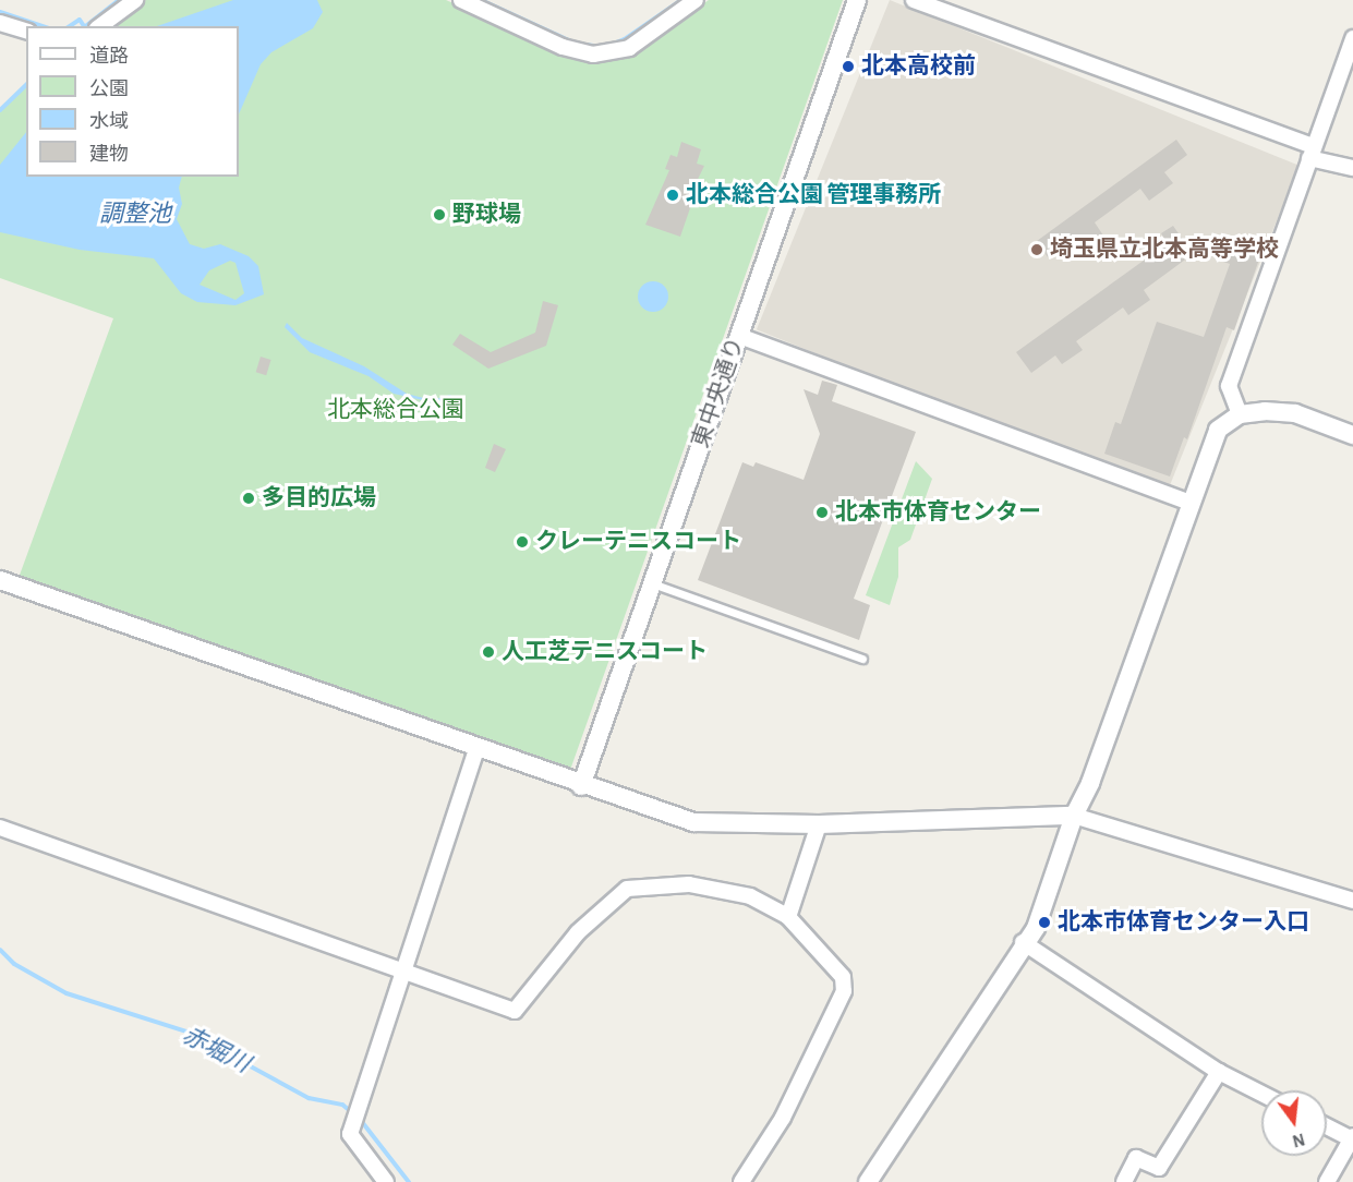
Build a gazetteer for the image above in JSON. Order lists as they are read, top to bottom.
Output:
{
  "streets": {
    "street": ["東中央通り"]
  },
  "water": ["調整池", "赤堀川"],
  "parks": ["北本総合公園"],
  "places": [
    "北本高校前",
    "北本総合公園 管理事務所",
    "野球場",
    "埼玉県立北本高等学校",
    "多目的広場",
    "北本市体育センター",
    "クレーテニスコート",
    "人工芝テニスコート",
    "北本市体育センター入口"
  ],
  "legend": [
    "道路",
    "公園",
    "水域",
    "建物"
  ],
  "north": "bottom"
}
